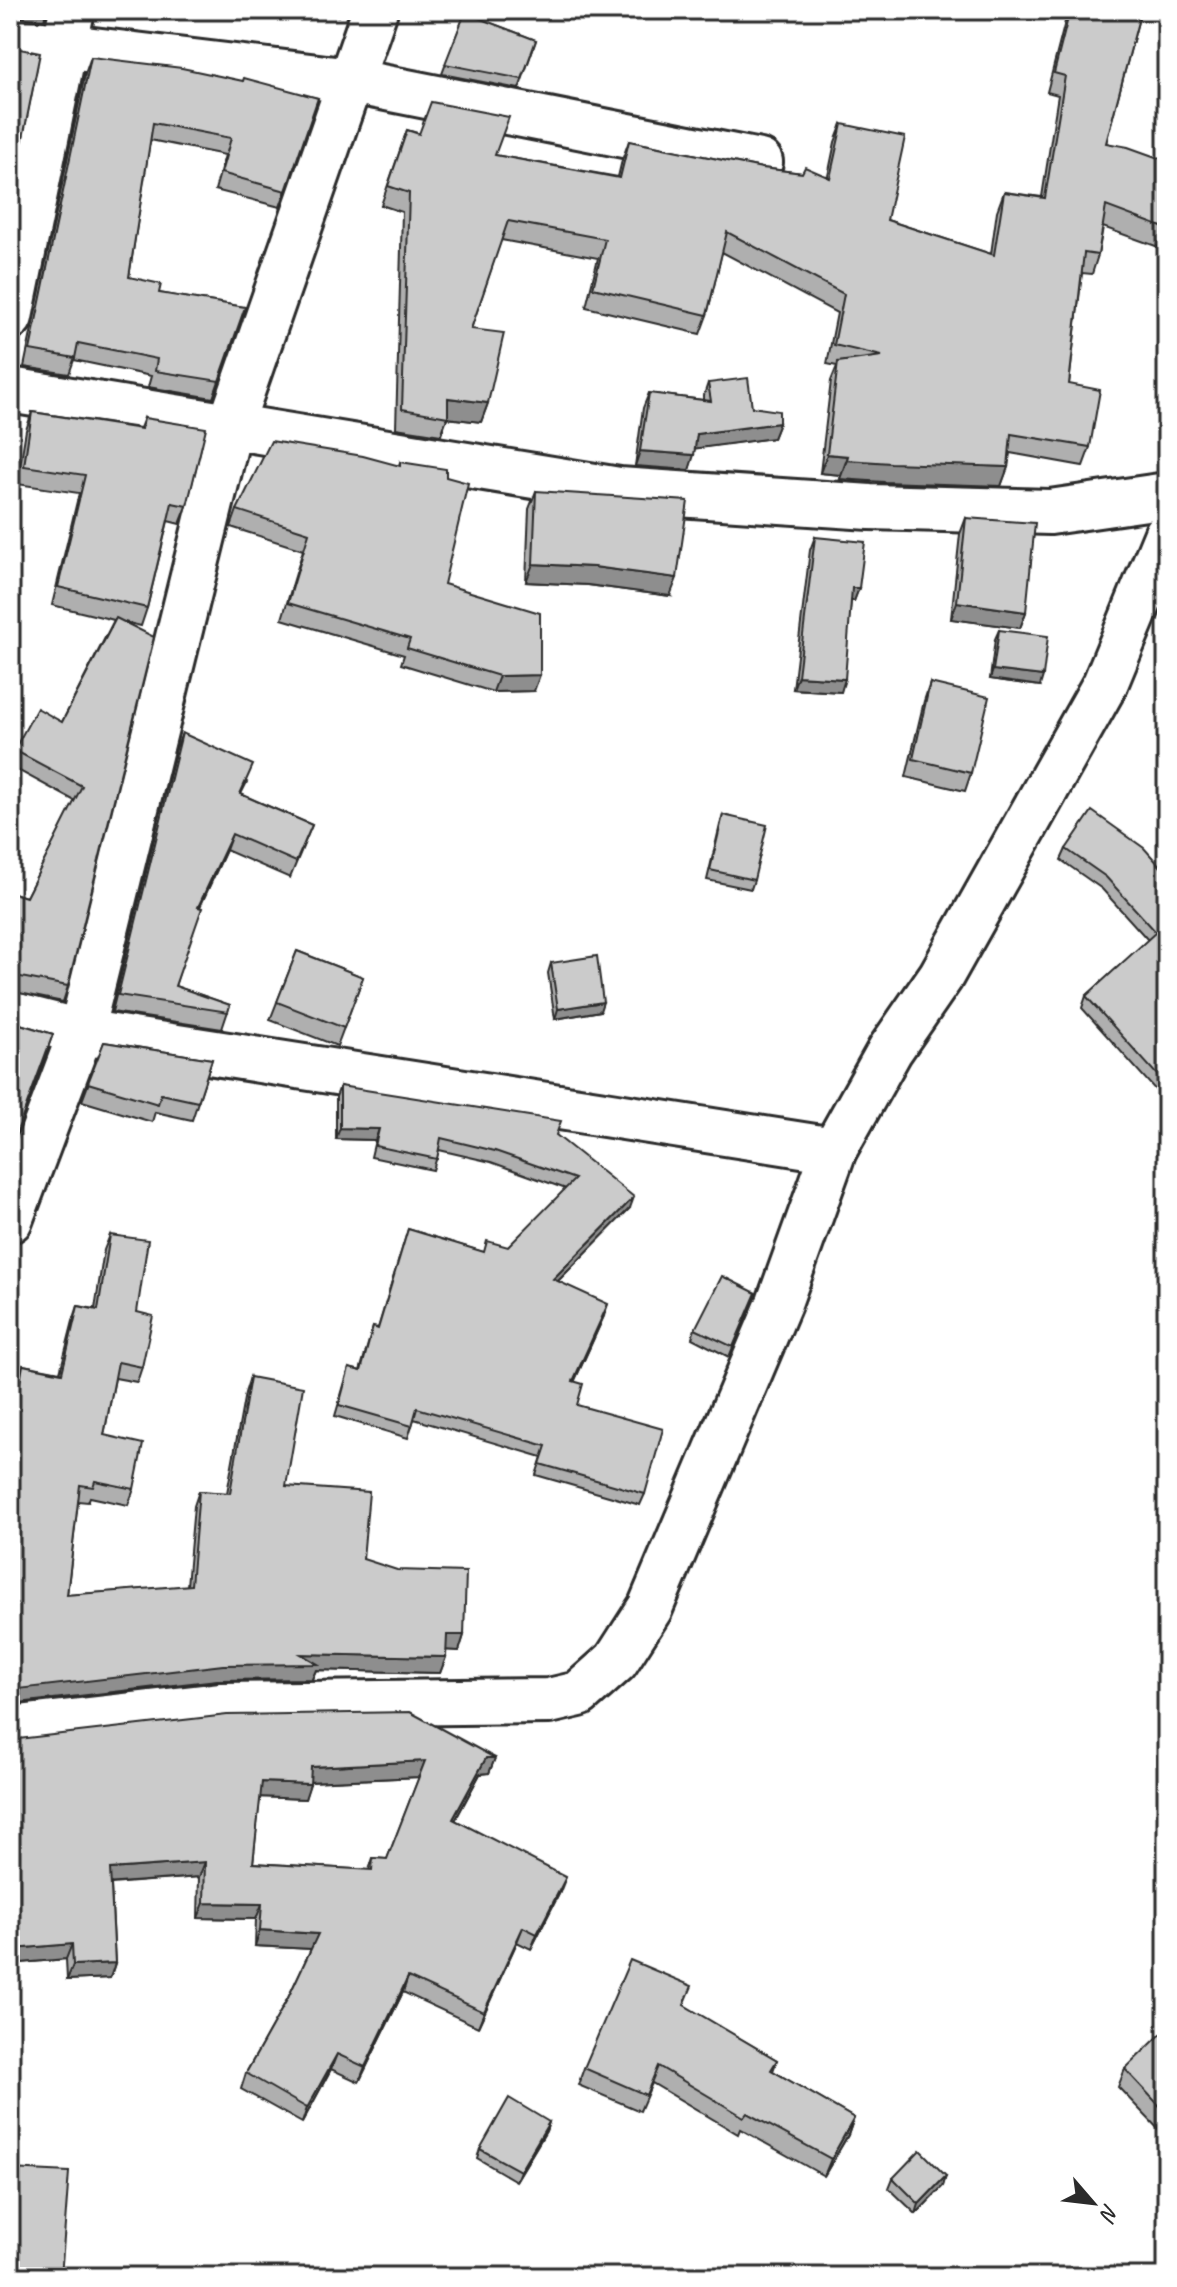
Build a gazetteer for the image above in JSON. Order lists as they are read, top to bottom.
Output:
{
  "north": "bottom right"
}
